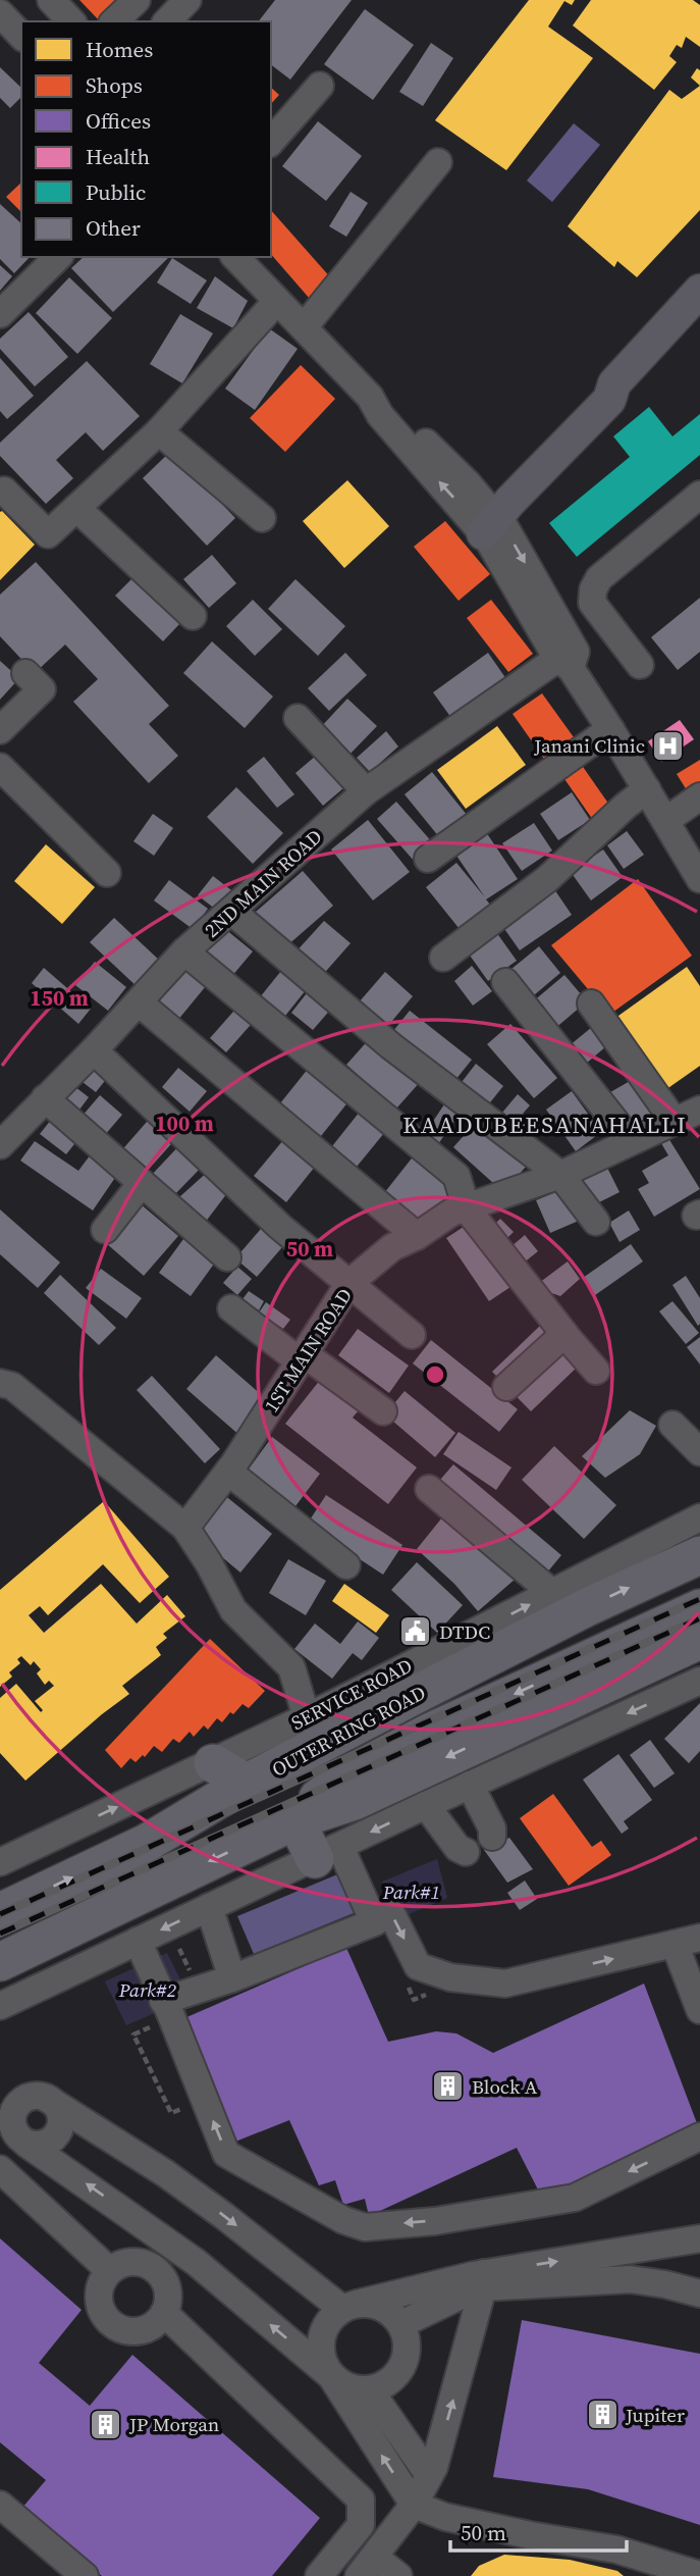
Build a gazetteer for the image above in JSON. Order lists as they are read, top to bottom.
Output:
{
  "streets": {
    "highway": ["OUTER RING ROAD"],
    "street": ["2ND MAIN ROAD", "1ST MAIN ROAD", "SERVICE ROAD"]
  },
  "districts": ["KAADUBEESANAHALLI"],
  "parks": ["Park#1", "Park#2"],
  "places": {
    "hospital": ["Janani Clinic"],
    "public building": ["DTDC"],
    "building": ["Block A", "Jupiter", "JP Morgan"]
  },
  "legend": [
    "Homes",
    "Shops",
    "Offices",
    "Health",
    "Public",
    "Other"
  ],
  "scale_bar": "50 m",
  "rings": ["150 m", "100 m", "50 m"]
}
